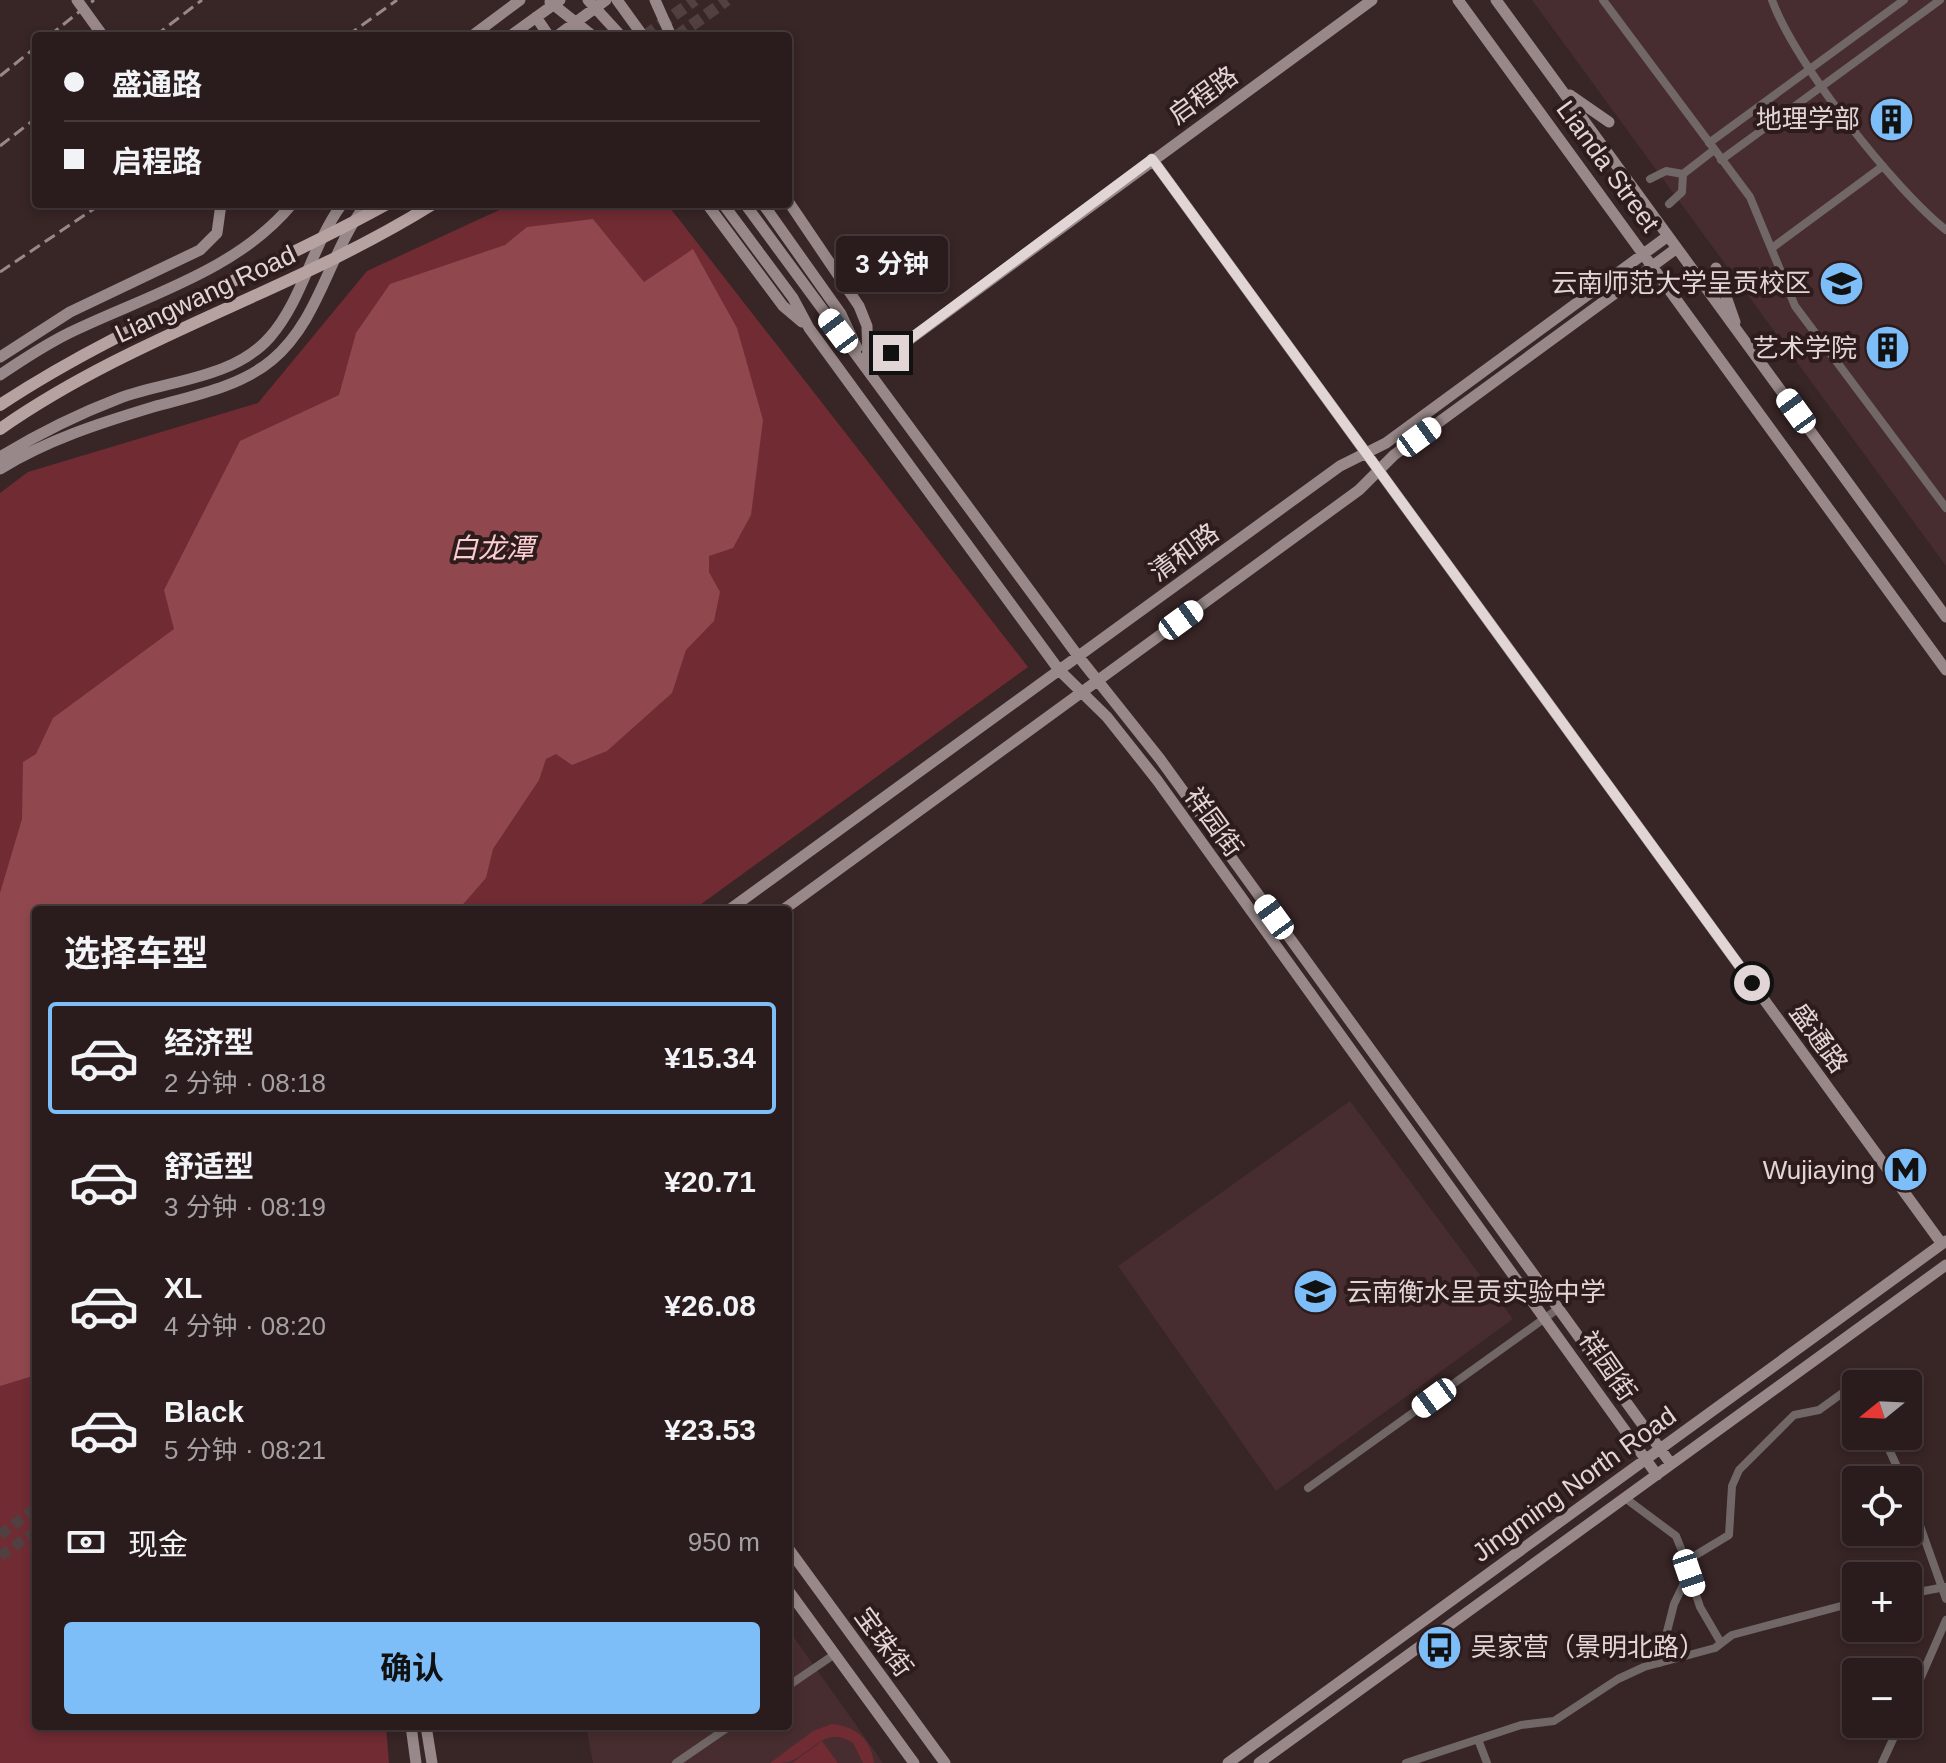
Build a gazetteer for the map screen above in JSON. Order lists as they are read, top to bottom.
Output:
{
  "streets": {
    "main road": [
      "启程路",
      "Lianda Street",
      "Liangwang Road",
      "清和路",
      "祥园街",
      "盛通路",
      "Jingming North Road",
      "宝珠街"
    ]
  },
  "crossings": [
    ["启程路", "祥园街"],
    ["启程路", "盛通路"],
    ["Lianda Street", "清和路"],
    ["清和路", "祥园街"],
    ["清和路", "盛通路"],
    ["祥园街", "Jingming North Road"],
    ["盛通路", "Jingming North Road"]
  ],
  "water": ["白龙潭"],
  "places": {
    "building": ["地理学部", "艺术学院"],
    "school or university": ["云南师范大学呈贡校区", "云南衡水呈贡实验中学"],
    "metro station": ["Wujiaying"],
    "bus stop": ["吴家营（景明北路）"]
  },
  "north": "left",
  "page": {
    "banner": ["盛通路", "启程路"],
    "bubble": "3 分钟",
    "heading": "选择车型",
    "list": [
      {
        "name": "经济型",
        "note": "2 分钟 · 08:18",
        "value": "¥15.34"
      },
      {
        "name": "舒适型",
        "note": "3 分钟 · 08:19",
        "value": "¥20.71"
      },
      {
        "name": "XL",
        "note": "4 分钟 · 08:20",
        "value": "¥26.08"
      },
      {
        "name": "Black",
        "note": "5 分钟 · 08:21",
        "value": "¥23.53"
      }
    ],
    "map_buttons": ["+", "−"],
    "pay": ["现金", "950 m"],
    "buttons": "确认"
  }
}
